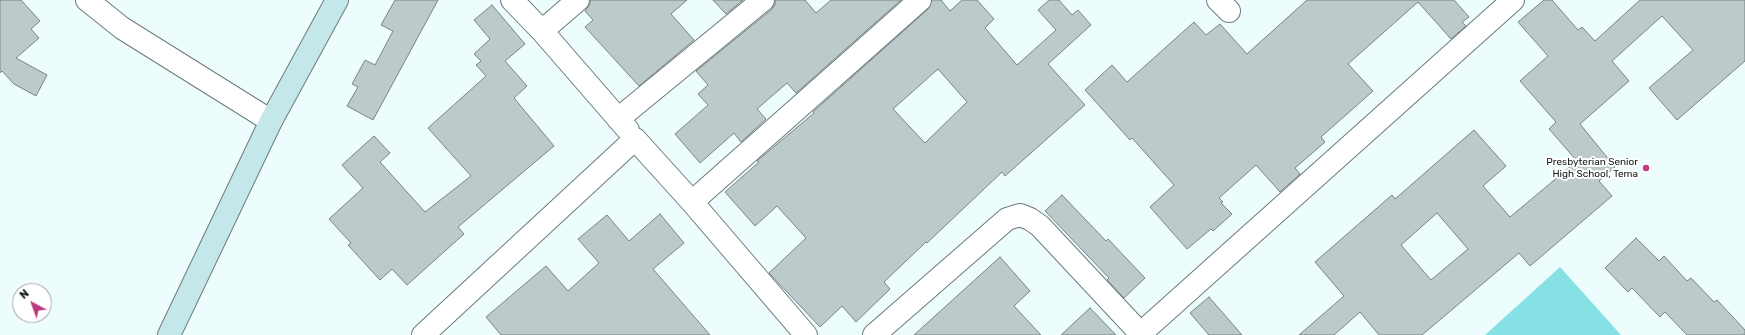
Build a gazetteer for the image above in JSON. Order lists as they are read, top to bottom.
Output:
{
  "places": ["Presbyterian Senior High School, Tema"],
  "north": "top left"
}
